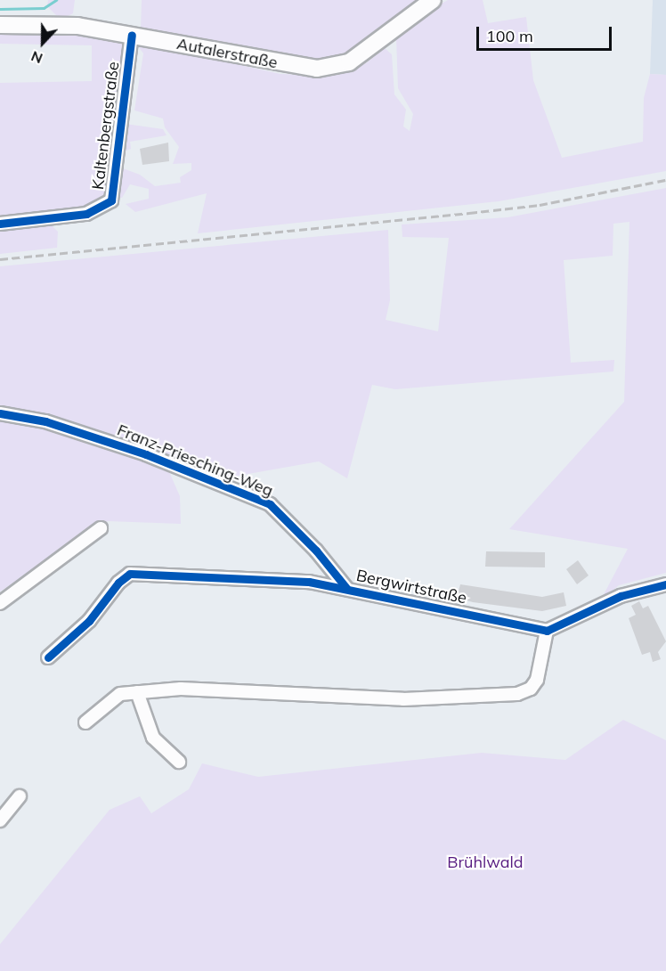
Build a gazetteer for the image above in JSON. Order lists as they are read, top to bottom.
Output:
{
  "streets": {
    "main road": ["Autalerstraße"],
    "street": ["Kaltenbergstraße", "Franz-Priesching-Weg", "Bergwirtstraße"]
  },
  "crossings": [
    ["Autalerstraße", "Kaltenbergstraße"],
    ["Franz-Priesching-Weg", "Bergwirtstraße"]
  ],
  "parks": ["Brühlwald"],
  "scale_bar": "100 m",
  "north": "bottom"
}
